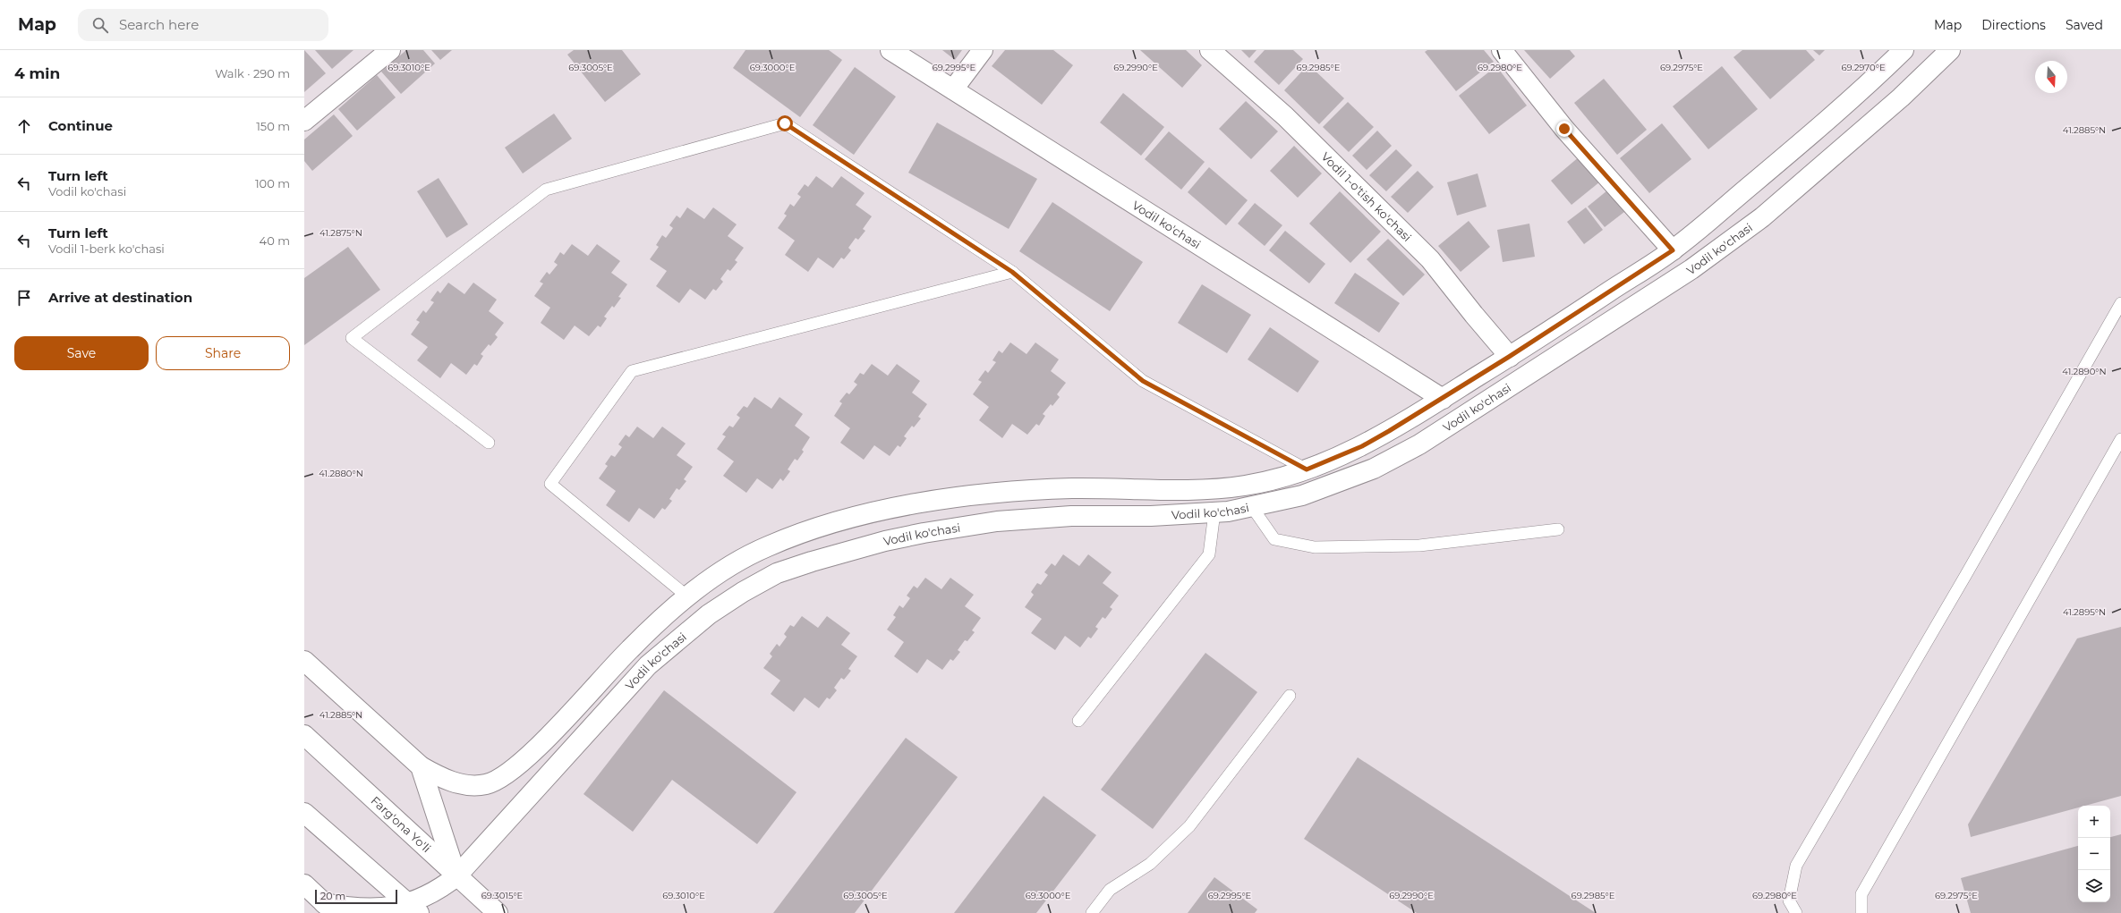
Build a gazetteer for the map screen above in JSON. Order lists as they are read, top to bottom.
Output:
{
  "streets": {
    "street": ["Vodil 1-o'tish ko'chasi", "Vodil ko'chasi", "Farg'ona Yo'li"]
  },
  "crossings": [
    ["Vodil 1-o'tish ko'chasi", "Vodil ko'chasi"],
    ["Vodil ko'chasi", "Farg'ona Yo'li"]
  ],
  "scale_bar": "20 m",
  "north": "bottom",
  "page": {
    "header": "Map",
    "search": "Search here",
    "nav": ["Map", "Directions", "Saved"],
    "heading": ["4 min", "Walk · 290 m"],
    "list": [
      ["Continue", "150 m"],
      ["Turn left", "Vodil ko'chasi", "100 m"],
      ["Turn left", "Vodil 1-berk ko'chasi", "40 m"],
      "Arrive at destination"
    ],
    "buttons": ["Save", "Share"],
    "map_buttons": ["+", "−"],
    "scale": "20 m"
  },
  "coordinates": [
    "69.3010°E",
    "69.3005°E",
    "69.3000°E",
    "69.2995°E",
    "69.2990°E",
    "69.2985°E",
    "69.2980°E",
    "69.2975°E",
    "69.2970°E",
    "41.2885°N",
    "41.2875°N",
    "41.2890°N",
    "41.2880°N",
    "41.2895°N",
    "69.3015°E"
  ]
}
